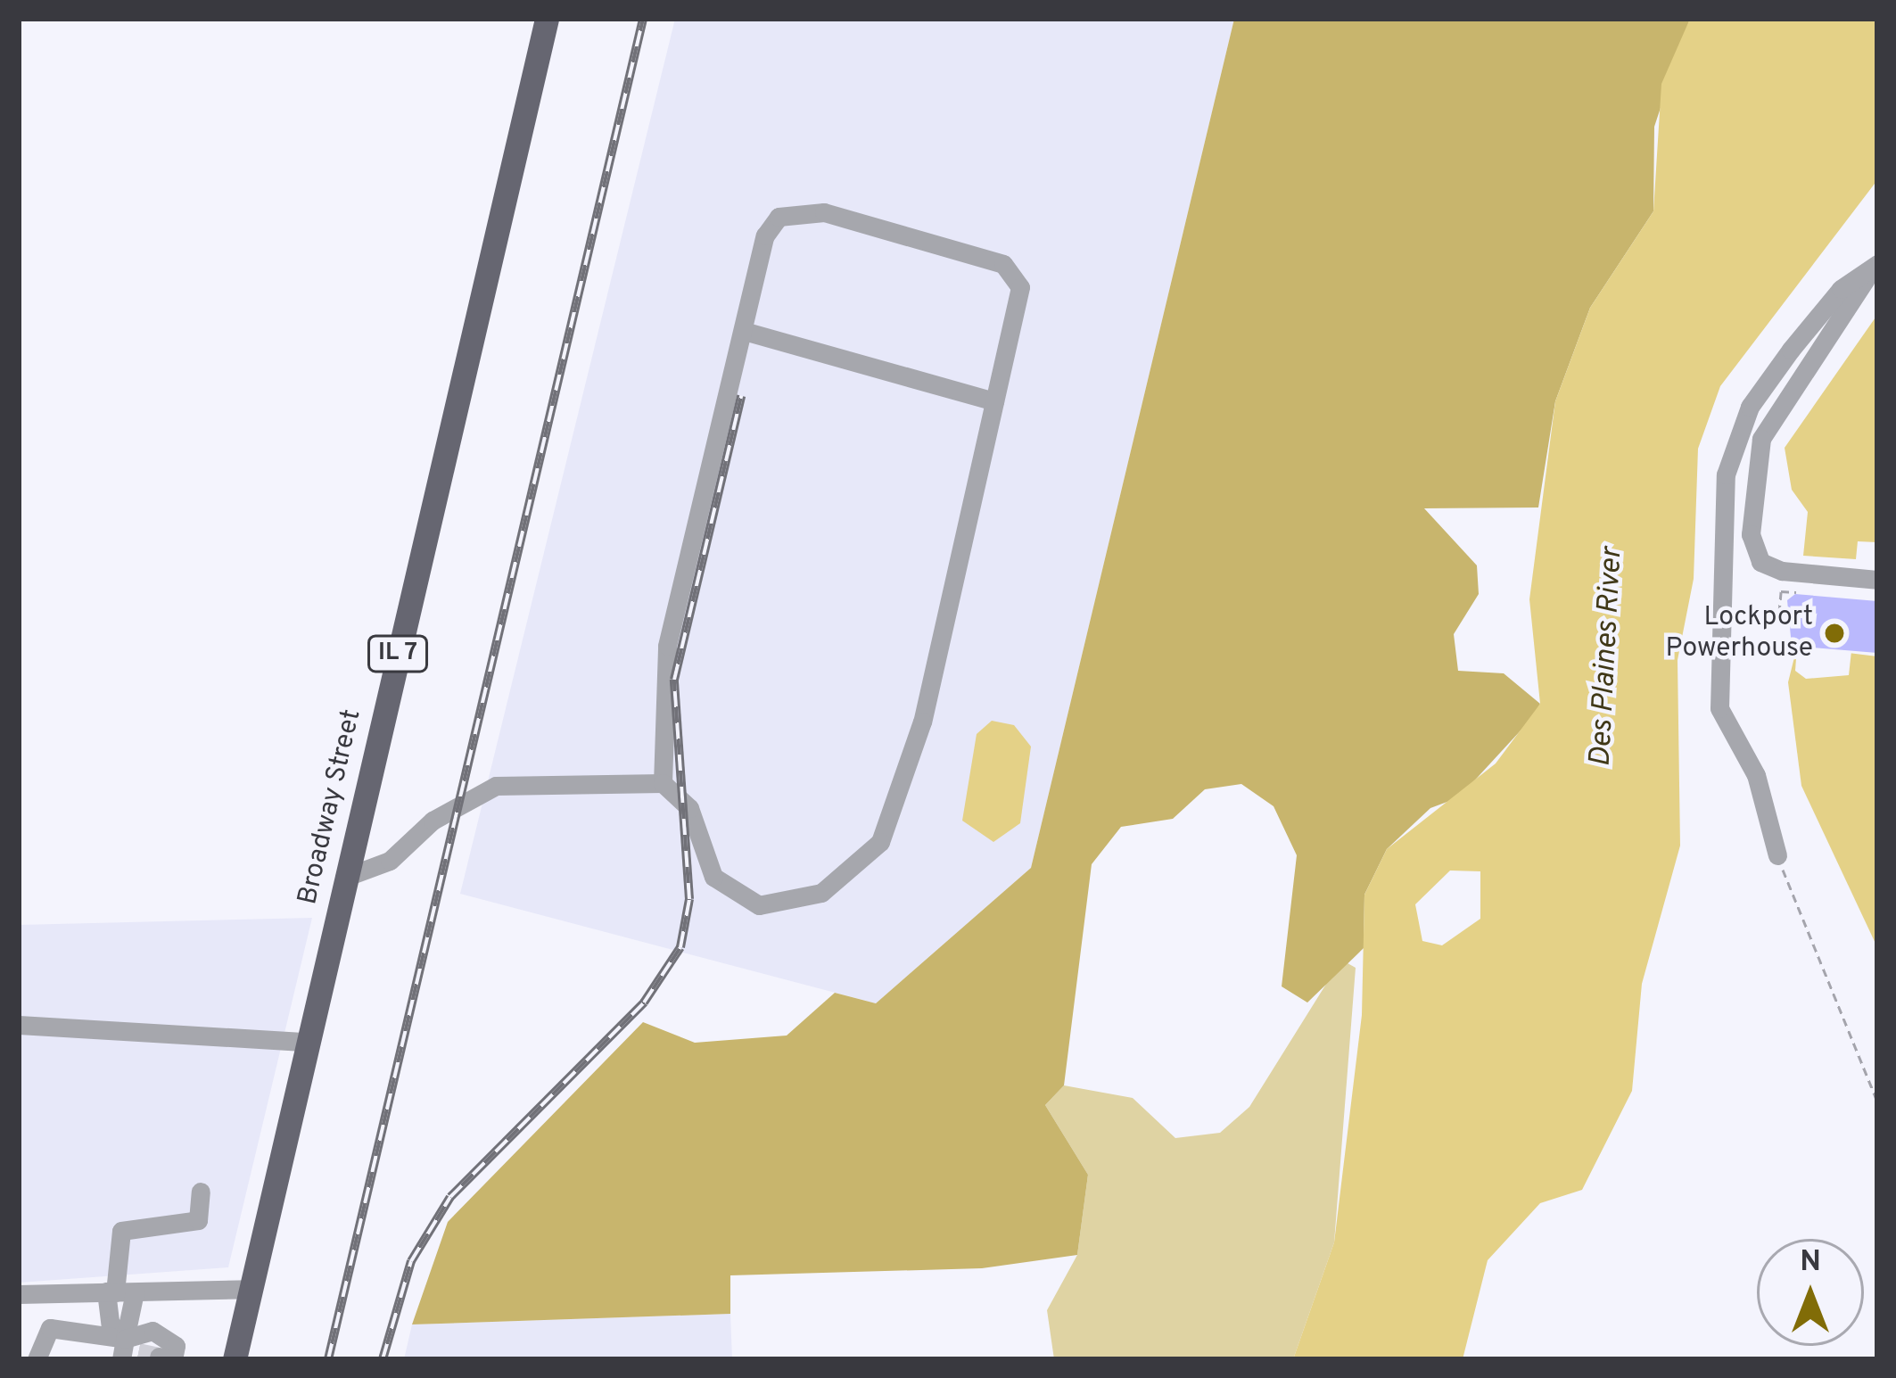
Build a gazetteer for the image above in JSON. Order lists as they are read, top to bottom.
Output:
{
  "streets": {
    "main road": ["IL 7", "Broadway Street"]
  },
  "water": ["Des Plaines River"],
  "places": ["Lockport Powerhouse"],
  "north": "top"
}
